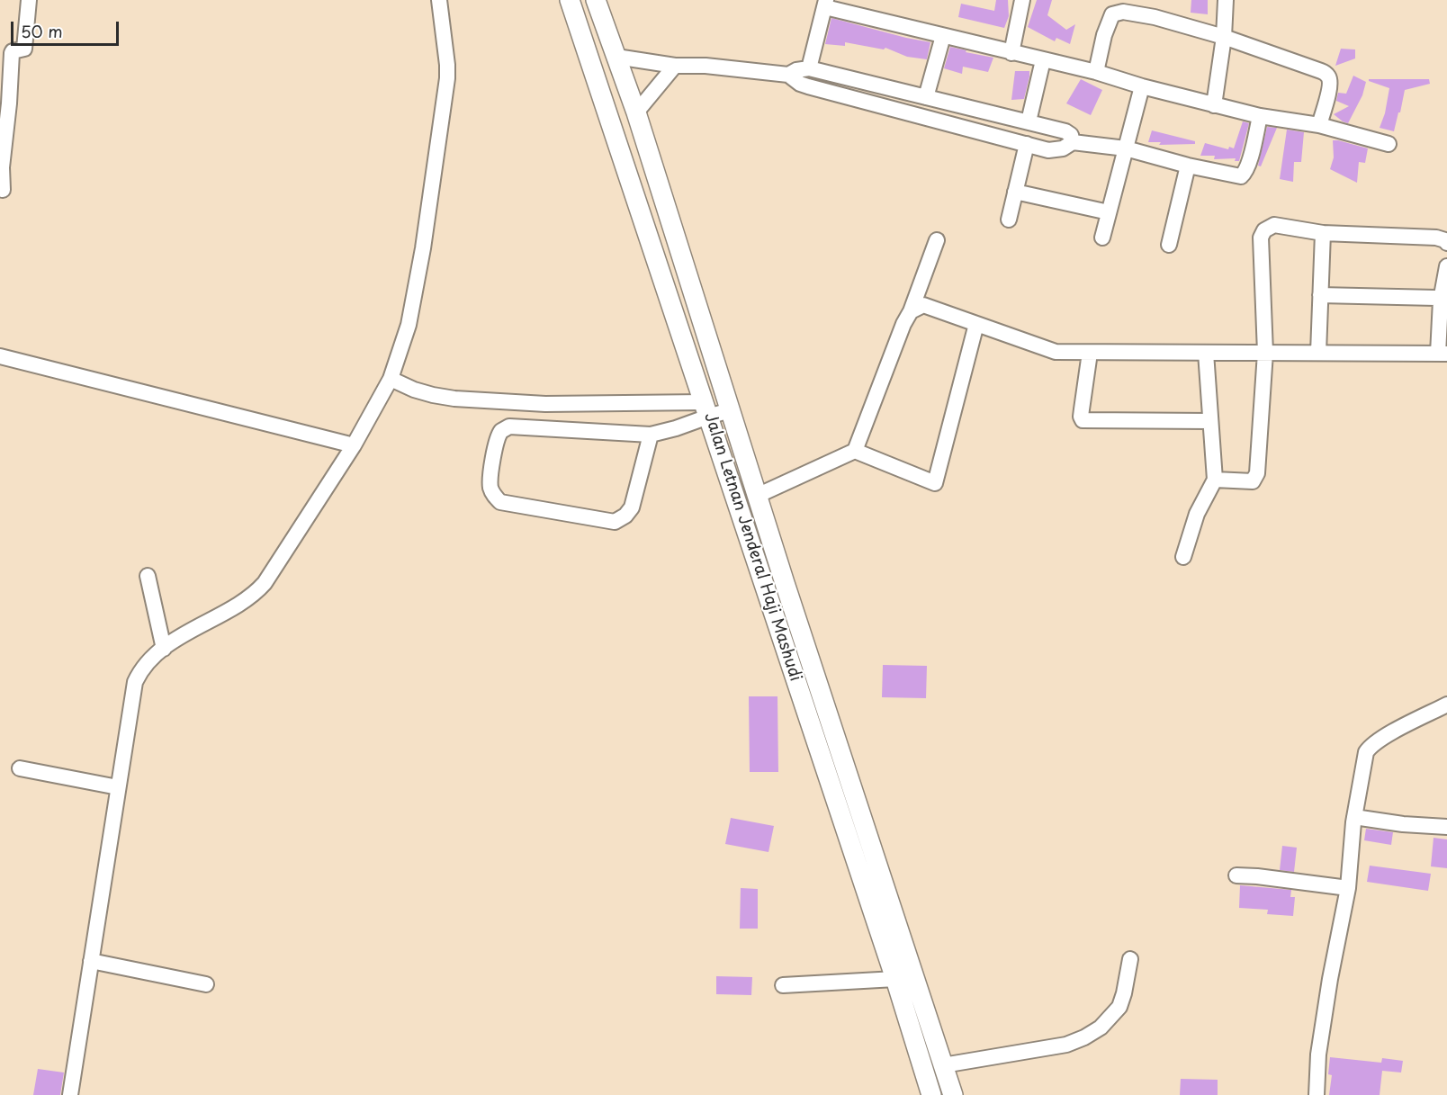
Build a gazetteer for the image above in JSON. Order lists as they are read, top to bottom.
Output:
{
  "streets": {
    "main road": ["Jalan Letnan Jenderal Haji Mashudi"]
  },
  "scale_bar": "50 m"
}
